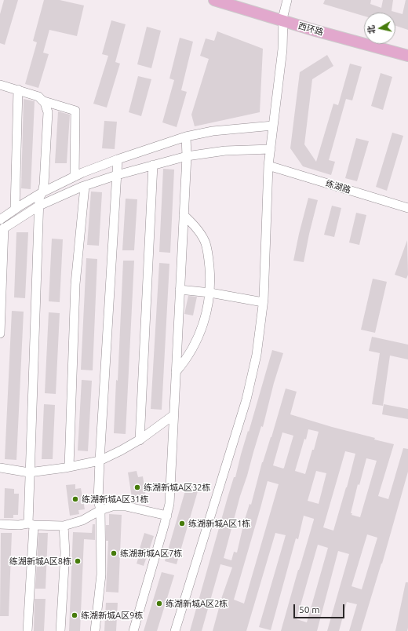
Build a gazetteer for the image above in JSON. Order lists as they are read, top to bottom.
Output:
{
  "streets": {
    "main road": ["西环路"],
    "street": ["练湖路"]
  },
  "places": [
    "练湖新城A区32栋",
    "练湖新城A区31栋",
    "练湖新城A区1栋",
    "练湖新城A区7栋",
    "练湖新城A区8栋",
    "练湖新城A区2栋",
    "练湖新城A区9栋"
  ],
  "scale_bar": "50 m",
  "north": "left"
}
